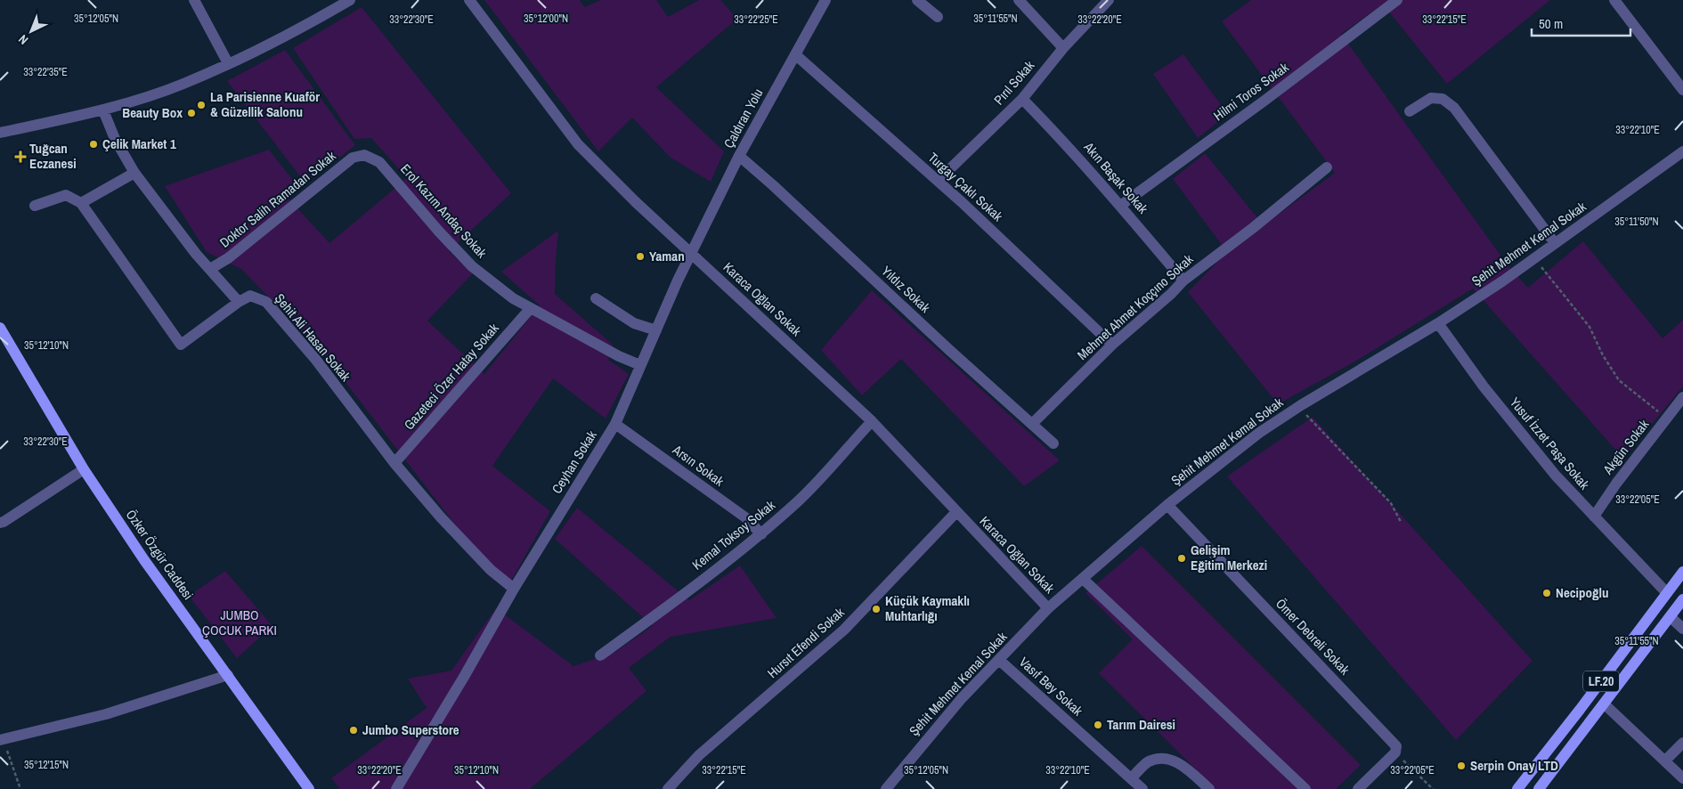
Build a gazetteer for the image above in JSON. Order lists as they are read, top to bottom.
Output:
{
  "streets": {
    "main road": ["Özker Özgür Caddesi", "LF.20"],
    "street": [
      "Pırıl Sokak",
      "Hilmi Toros Sokak",
      "Çaldıran Yolu",
      "Akın Başak Sokak",
      "Turgay Çaklı Sokak",
      "Doktor Salih Ramadan Sokak",
      "Erol Kazım Andaç Sokak",
      "Şehit Mehmet Kemal Sokak",
      "Yıldız Sokak",
      "Karaca Oğlan Sokak",
      "Mehmet Ahmet Koççıno Sokak",
      "Şehit Ali Hasan Sokak",
      "Gazeteci Özer Hatay Sokak",
      "Yusuf İzzet Paşa Sokak",
      "Akgün Sokak",
      "Ceyhan Sokak",
      "Arsın Sokak",
      "Kemal Toksoy Sokak",
      "Ömer Debreli Sokak",
      "Hursıt Efendi Sokak",
      "Vasıf Bey Sokak"
    ]
  },
  "crossings": [
    ["Pırıl Sokak", "Akın Başak Sokak"],
    ["Pırıl Sokak", "Turgay Çaklı Sokak"],
    ["Hilmi Toros Sokak", "Akın Başak Sokak"],
    ["Çaldıran Yolu", "Turgay Çaklı Sokak"],
    ["Çaldıran Yolu", "Yıldız Sokak"],
    ["Çaldıran Yolu", "Karaca Oğlan Sokak"],
    ["Çaldıran Yolu", "Ceyhan Sokak"],
    ["Akın Başak Sokak", "Mehmet Ahmet Koççıno Sokak"],
    ["Turgay Çaklı Sokak", "Mehmet Ahmet Koççıno Sokak"],
    ["Doktor Salih Ramadan Sokak", "Erol Kazım Andaç Sokak"],
    ["Erol Kazım Andaç Sokak", "Gazeteci Özer Hatay Sokak"],
    ["Erol Kazım Andaç Sokak", "Ceyhan Sokak"],
    ["Şehit Mehmet Kemal Sokak", "Karaca Oğlan Sokak"],
    ["Şehit Mehmet Kemal Sokak", "Yusuf İzzet Paşa Sokak"],
    ["Şehit Mehmet Kemal Sokak", "Ömer Debreli Sokak"],
    ["Şehit Mehmet Kemal Sokak", "Vasıf Bey Sokak"],
    ["Yıldız Sokak", "Mehmet Ahmet Koççıno Sokak"],
    ["Karaca Oğlan Sokak", "Ceyhan Sokak"],
    ["Karaca Oğlan Sokak", "Kemal Toksoy Sokak"],
    ["Karaca Oğlan Sokak", "Hursıt Efendi Sokak"],
    ["Şehit Ali Hasan Sokak", "Gazeteci Özer Hatay Sokak"],
    ["Şehit Ali Hasan Sokak", "Ceyhan Sokak"],
    ["Yusuf İzzet Paşa Sokak", "Akgün Sokak"],
    ["Yusuf İzzet Paşa Sokak", "LF.20"],
    ["Ceyhan Sokak", "Arsın Sokak"],
    ["Arsın Sokak", "Kemal Toksoy Sokak"]
  ],
  "parks": ["JUMBO ÇOCUK PARKI"],
  "places": {
    "other": [
      "La Parisienne Kuaför & Güzellik Salonu",
      "Beauty Box",
      "Çelik Market 1",
      "Yaman",
      "Gelişim Eğitim Merkezi",
      "Necipoğlu",
      "Küçük Kaymaklı Muhtarlığı",
      "Tarım Dairesi",
      "Jumbo Superstore",
      "Serpin Onay LTD"
    ],
    "health": ["Tuğcan Eczanesi"]
  },
  "scale_bar": "50 m",
  "north": "bottom left",
  "coordinates": [
    "35°12'00\"N",
    "35°11'55\"N",
    "35°12'05\"N",
    "33°22'30\"E",
    "33°22'25\"E",
    "33°22'20\"E",
    "33°22'15\"E",
    "33°22'35\"E",
    "33°22'10\"E",
    "35°11'50\"N",
    "35°12'10\"N",
    "33°22'05\"E",
    "35°12'15\"N"
  ]
}
